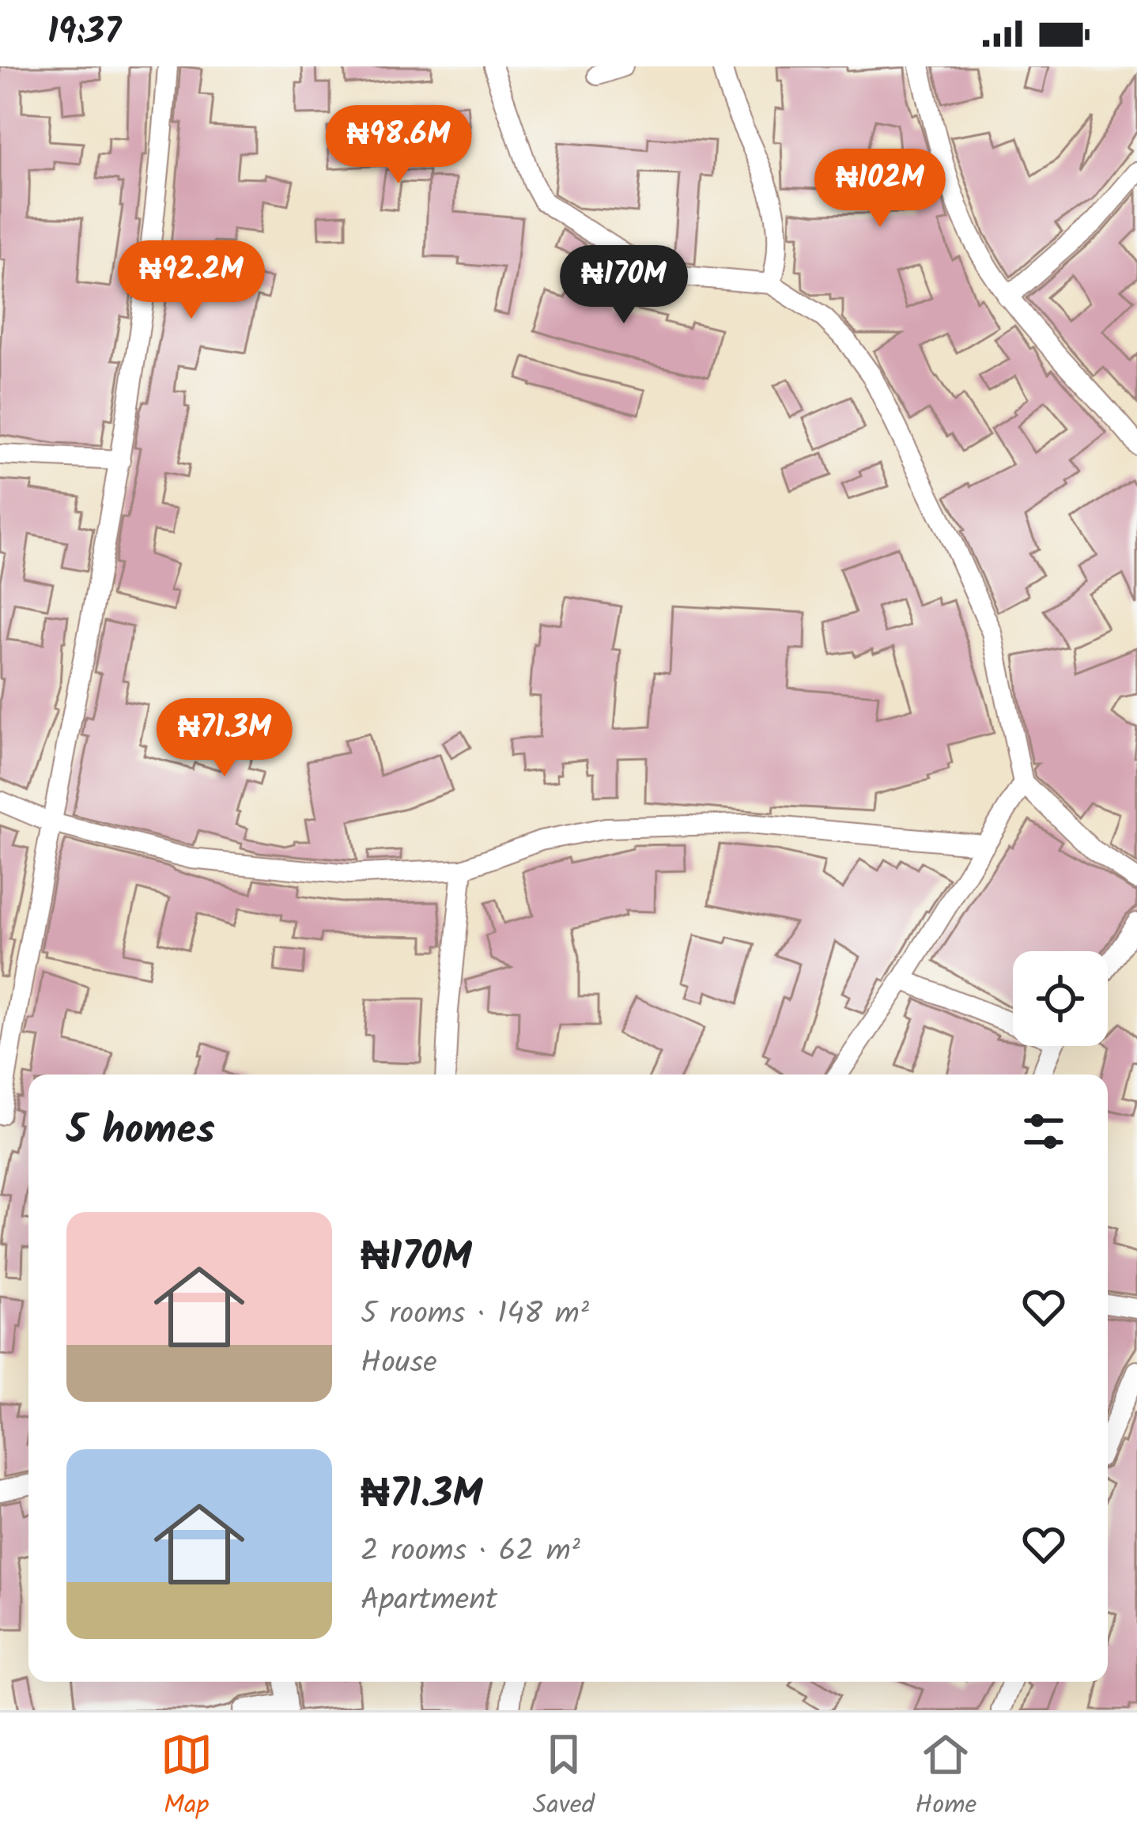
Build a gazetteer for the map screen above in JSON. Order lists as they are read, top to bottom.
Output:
{
  "page": {
    "status": "19:37",
    "price": [
      "₦98.6M",
      "₦102M",
      "₦92.2M",
      "₦170M",
      "₦71.3M"
    ],
    "heading": "5 homes",
    "list": [
      {
        "name": "₦170M",
        "note": "5 rooms · 148 m² · House"
      },
      {
        "name": "₦71.3M",
        "note": "2 rooms · 62 m² · Apartment"
      }
    ],
    "tabs": ["Map", "Saved", "Home"]
  }
}
